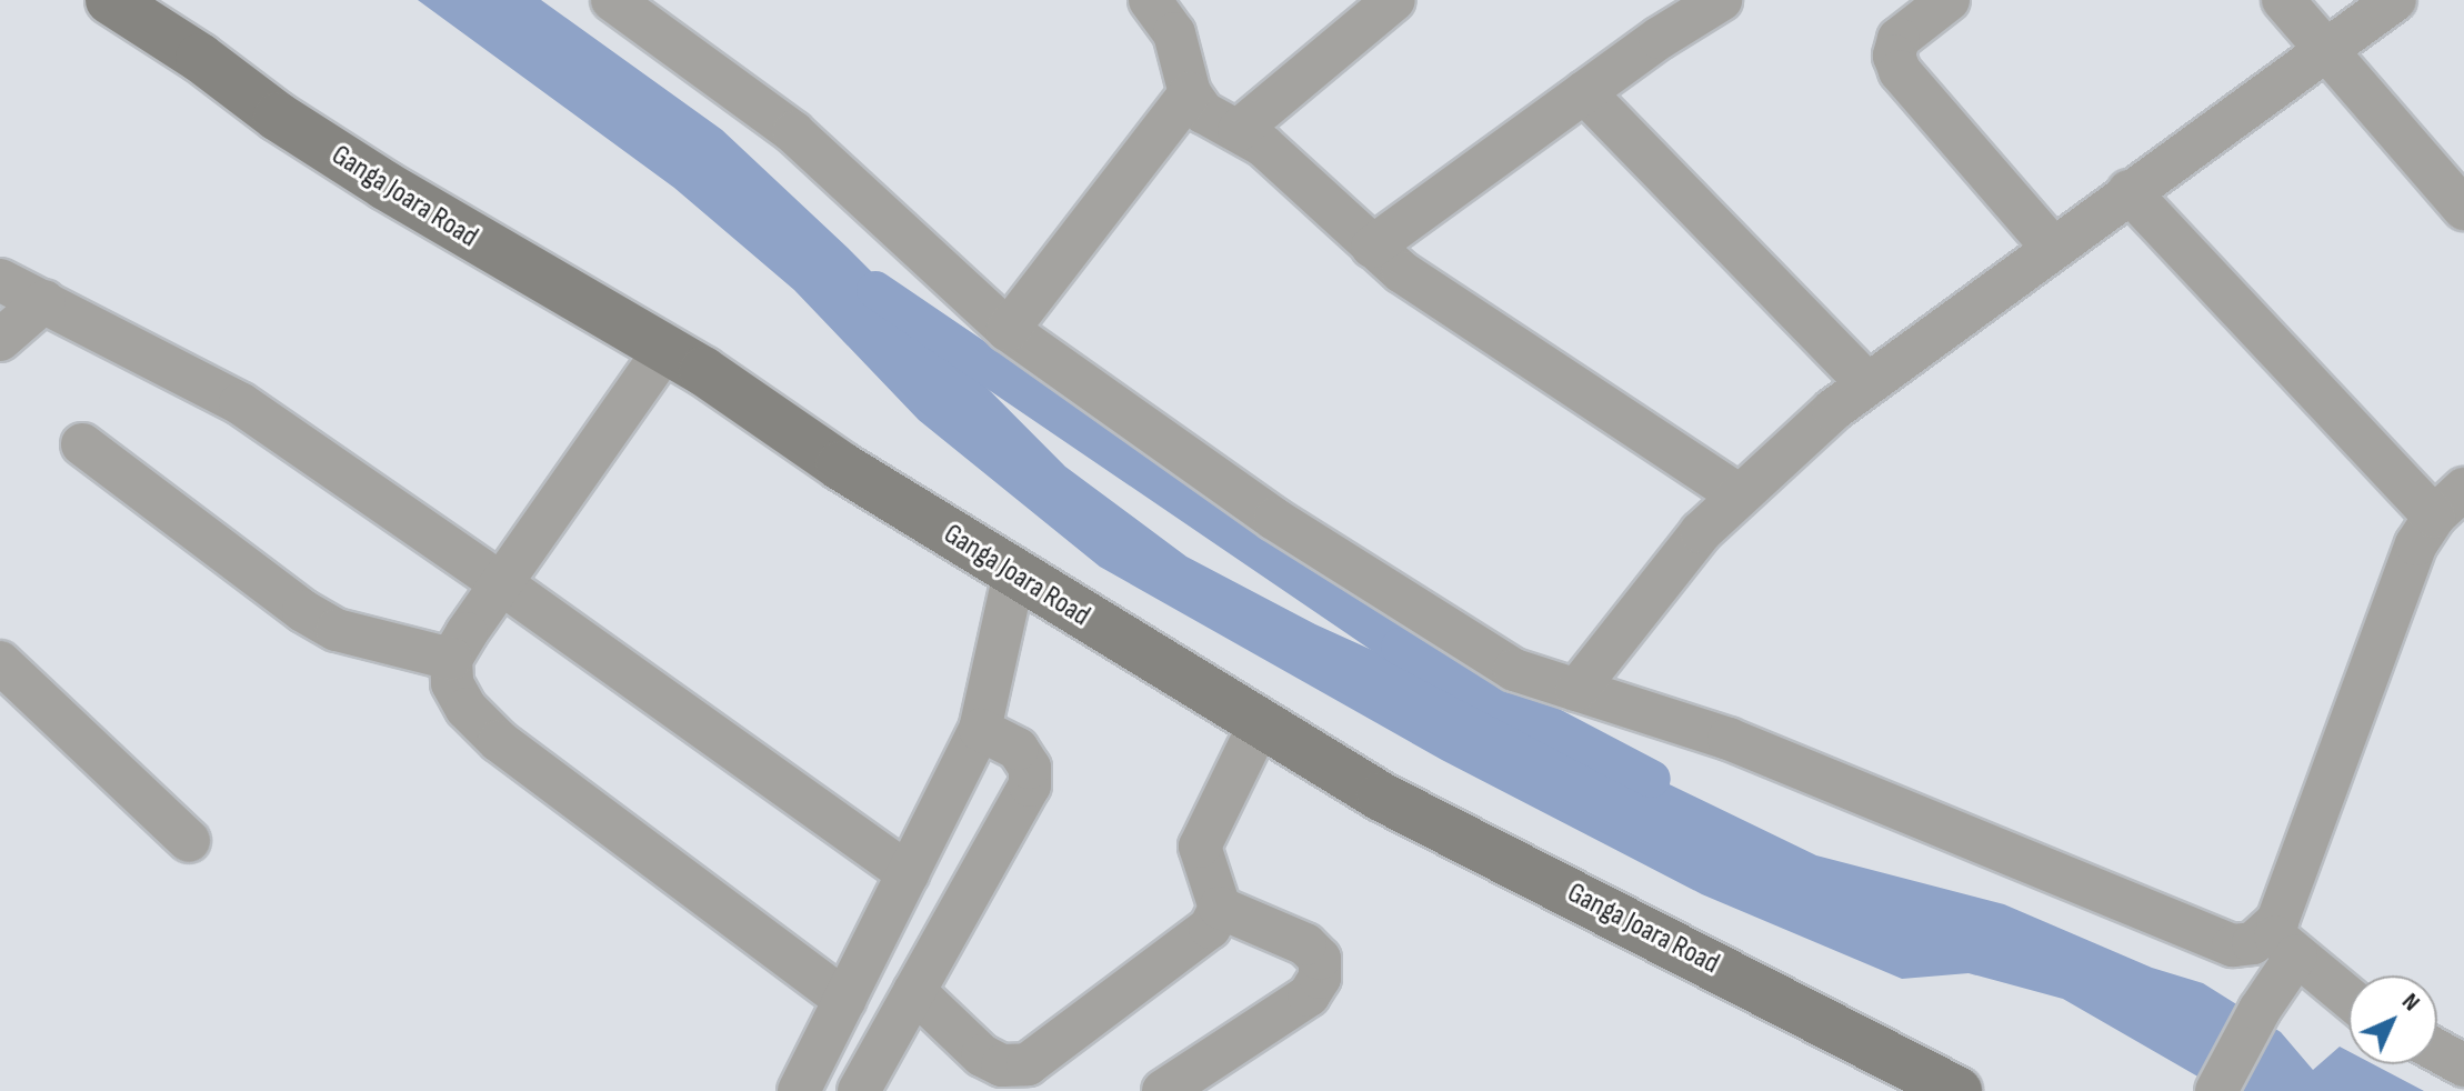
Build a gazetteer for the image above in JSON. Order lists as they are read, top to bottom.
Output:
{
  "streets": {
    "main road": ["Ganga Joara Road"]
  },
  "north": "top right"
}
